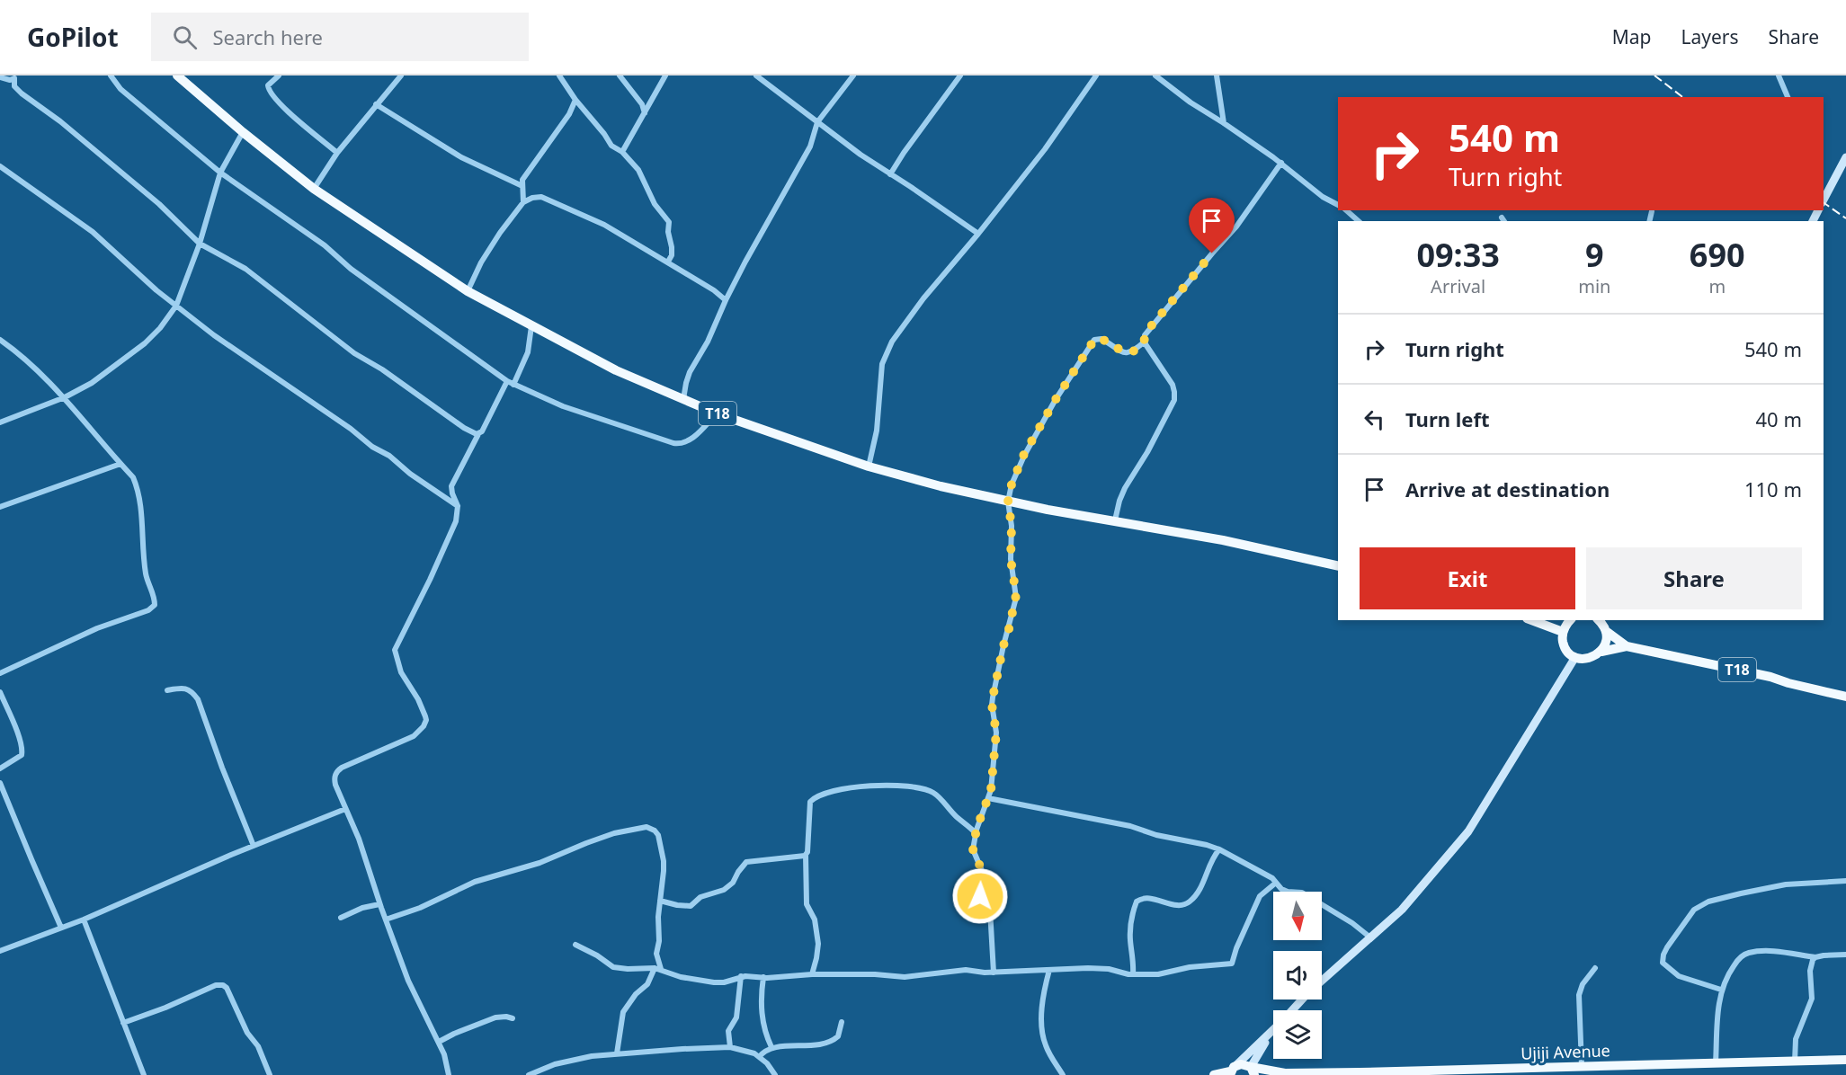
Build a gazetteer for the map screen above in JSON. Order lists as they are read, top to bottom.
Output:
{
  "streets": {
    "highway": ["T18", "Ujiji Avenue"]
  },
  "north": "bottom",
  "page": {
    "header": "GoPilot",
    "search": "Search here",
    "nav": ["Map", "Layers", "Share"],
    "turn": ["540 m", "Turn right"],
    "eta": [
      "09:33",
      "Arrival",
      "9",
      "min",
      "690",
      "m"
    ],
    "list": [
      {
        "name": "Turn right",
        "value": "540 m"
      },
      {
        "name": "Turn left",
        "value": "40 m"
      },
      {
        "name": "Arrive at destination",
        "value": "110 m"
      }
    ],
    "buttons": ["Exit", "Share"]
  }
}
